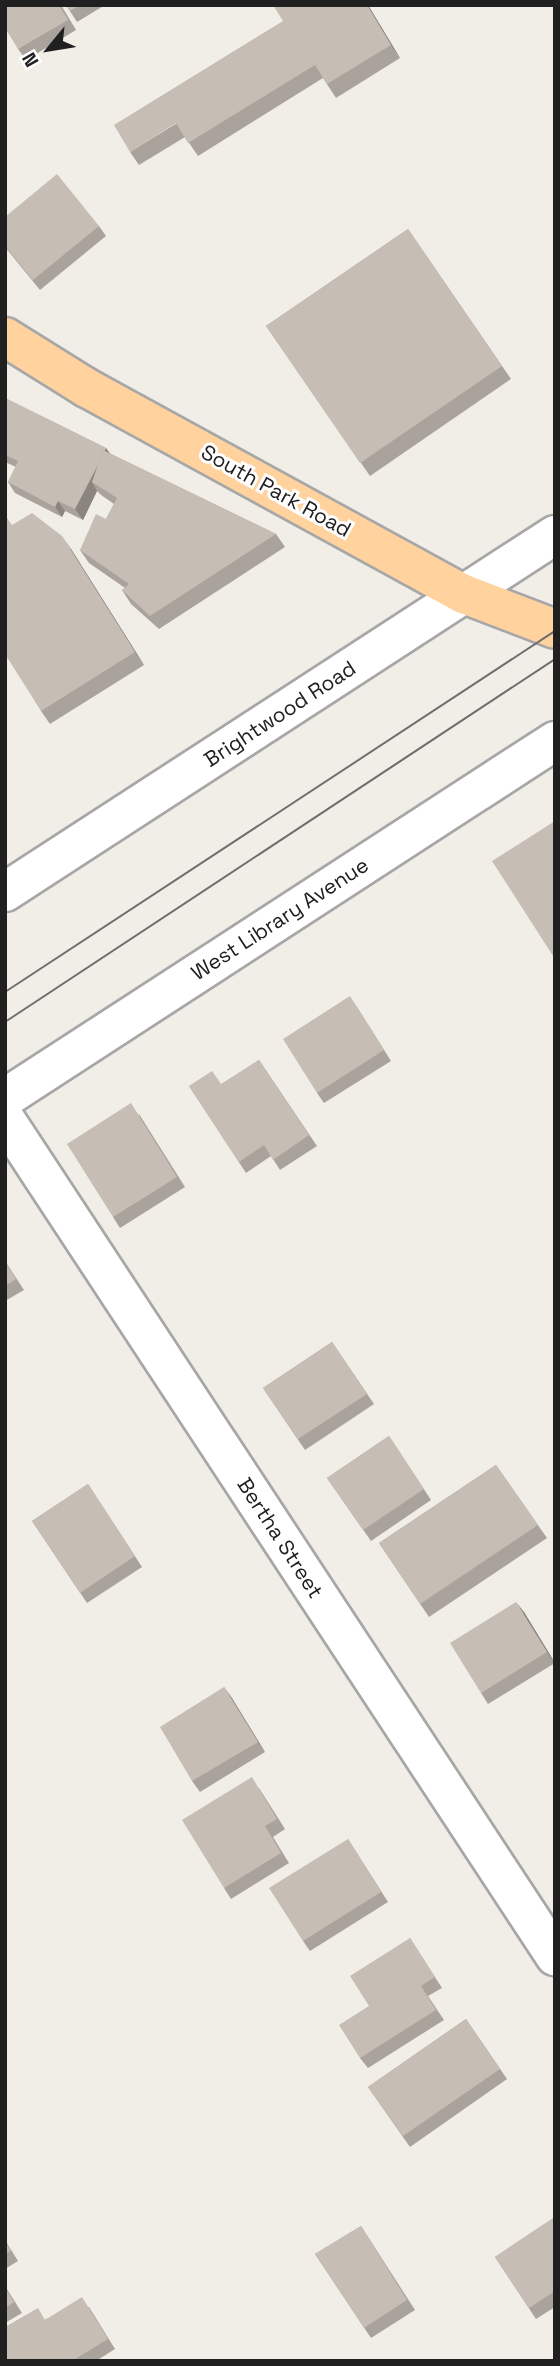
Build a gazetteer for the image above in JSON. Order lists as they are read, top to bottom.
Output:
{
  "streets": {
    "main road": ["South Park Road"],
    "street": ["Brightwood Road", "West Library Avenue", "Bertha Street"]
  },
  "crossings": [
    ["South Park Road", "Brightwood Road"]
  ],
  "north": "bottom left"
}
